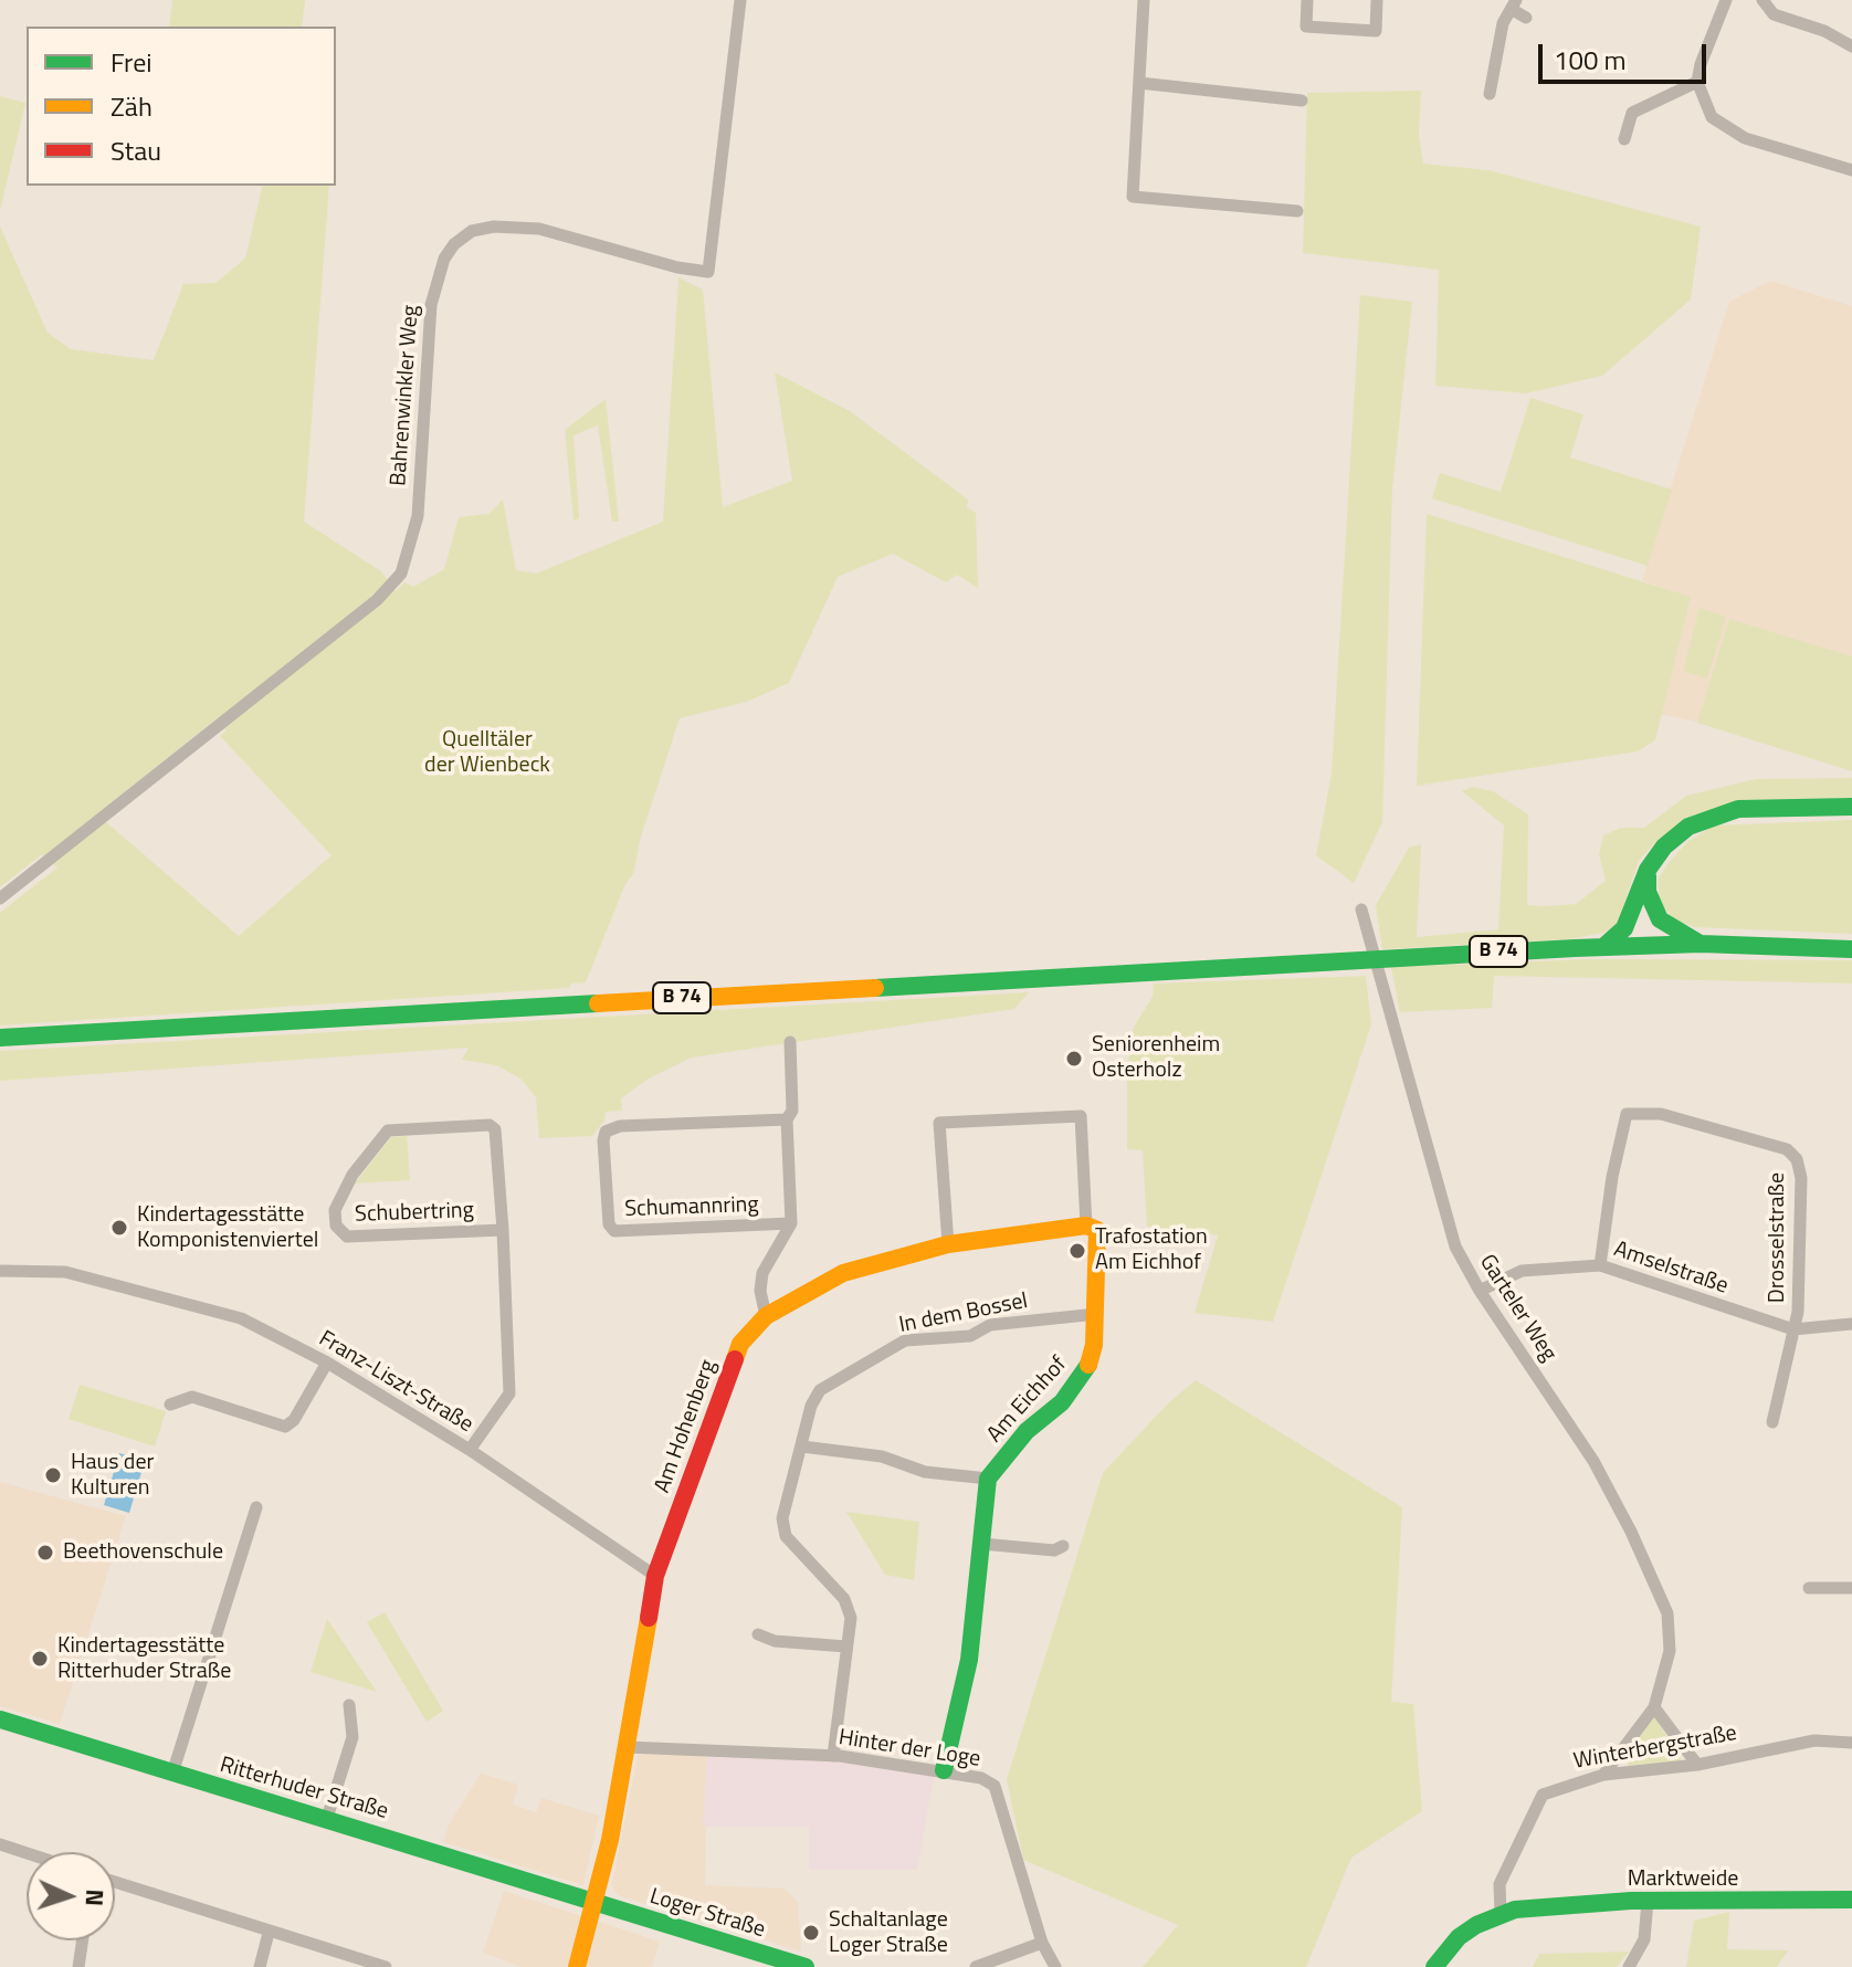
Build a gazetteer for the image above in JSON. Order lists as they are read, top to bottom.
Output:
{
  "streets": {
    "street": [
      "Bahrenwinkler Weg",
      "B 74",
      "Schumannring",
      "Schubertring",
      "Drosselstraße",
      "Amselstraße",
      "Garteler Weg",
      "In dem Bossel",
      "Franz-Liszt-Straße",
      "Am Eichhof",
      "Am Hohenberg",
      "Winterbergstraße",
      "Hinter der Loge",
      "Ritterhuder Straße",
      "Marktweide",
      "Loger Straße"
    ]
  },
  "crossings": [
    ["Schumannring", "Am Hohenberg"],
    ["Schubertring", "Franz-Liszt-Straße"],
    ["Drosselstraße", "Amselstraße"],
    ["Amselstraße", "Garteler Weg"],
    ["Garteler Weg", "Winterbergstraße"],
    ["In dem Bossel", "Am Eichhof"],
    ["In dem Bossel", "Hinter der Loge"],
    ["Franz-Liszt-Straße", "Am Hohenberg"],
    ["Am Eichhof", "Am Hohenberg"],
    ["Am Hohenberg", "Hinter der Loge"],
    ["Am Hohenberg", "Ritterhuder Straße"],
    ["Am Hohenberg", "Loger Straße"],
    ["Winterbergstraße", "Marktweide"],
    ["Ritterhuder Straße", "Loger Straße"]
  ],
  "parks": ["Quelltäler der Wienbeck"],
  "places": [
    "Seniorenheim Osterholz",
    "Kindertagesstätte Komponistenviertel",
    "Trafostation Am Eichhof",
    "Haus der Kulturen",
    "Beethovenschule",
    "Kindertagesstätte Ritterhuder Straße",
    "Schaltanlage Loger Straße"
  ],
  "legend": ["Frei", "Zäh", "Stau"],
  "scale_bar": "100 m",
  "north": "right"
}
